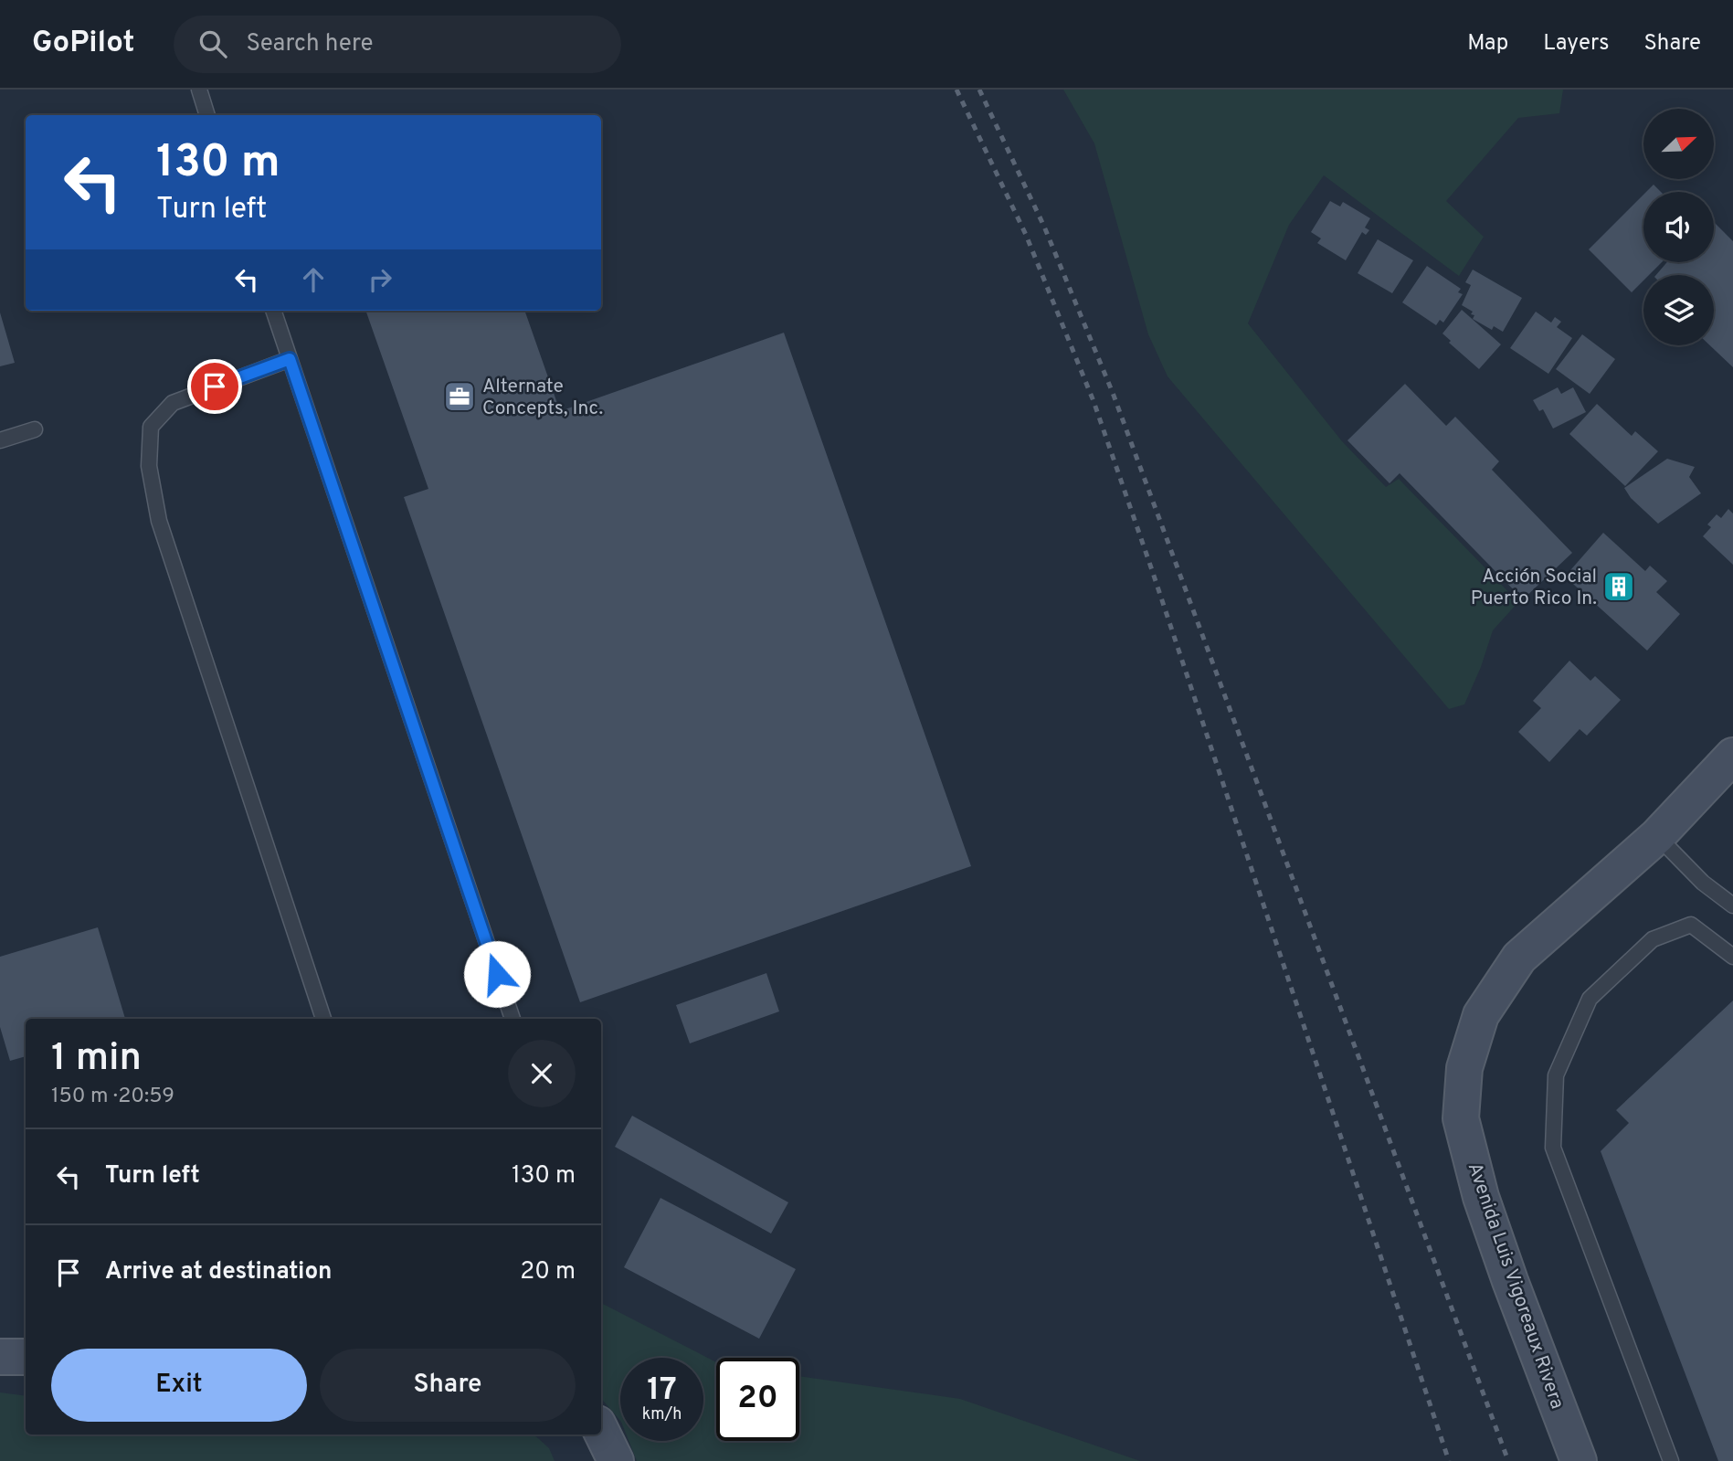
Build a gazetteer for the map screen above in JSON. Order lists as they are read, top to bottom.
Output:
{
  "streets": {
    "main road": ["Avenida Luis Vigoreaux Rivera"]
  },
  "places": {
    "office": ["Alternate Concepts, Inc."],
    "building": ["Acción Social Puerto Rico In."]
  },
  "north": "top right",
  "page": {
    "header": "GoPilot",
    "search": "Search here",
    "nav": ["Map", "Layers", "Share"],
    "turn": ["130 m", "Turn left"],
    "heading": ["1 min", "150 m · 20:59"],
    "list": [
      {
        "name": "Turn left",
        "value": "130 m"
      },
      {
        "name": "Arrive at destination",
        "value": "20 m"
      }
    ],
    "buttons": ["Exit", "Share"],
    "speed": "17 km/h",
    "limit": "20"
  }
}
